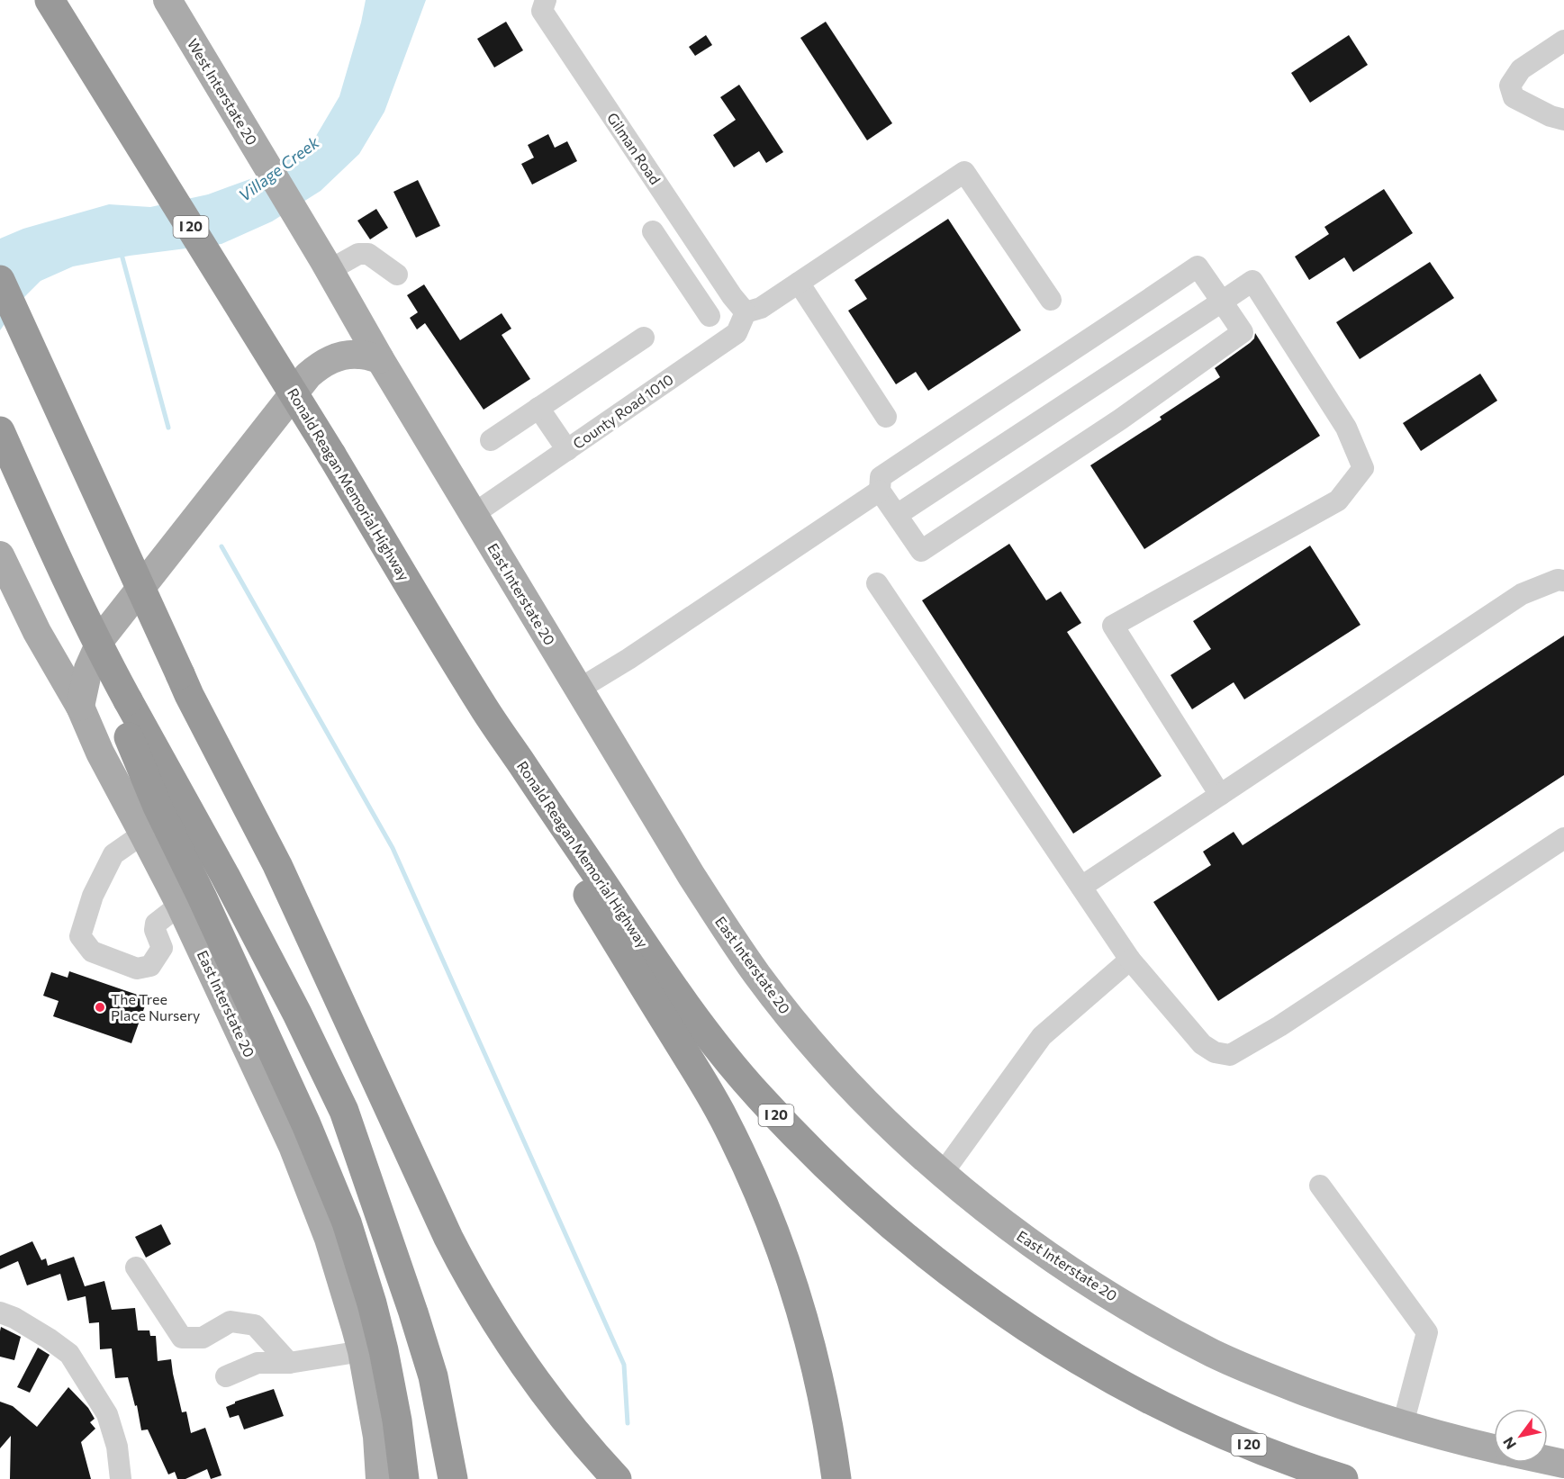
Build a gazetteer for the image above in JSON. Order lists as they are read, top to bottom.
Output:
{
  "streets": {
    "highway": ["I 20", "Ronald Reagan Memorial Highway"],
    "main road": ["West Interstate 20", "East Interstate 20"],
    "street": ["Gilman Road", "County Road 1010"]
  },
  "crossings": [
    ["West Interstate 20", "East Interstate 20"],
    ["Gilman Road", "County Road 1010"],
    ["County Road 1010", "East Interstate 20"]
  ],
  "water": ["Village Creek"],
  "places": ["The Tree Place Nursery"],
  "north": "bottom left"
}
